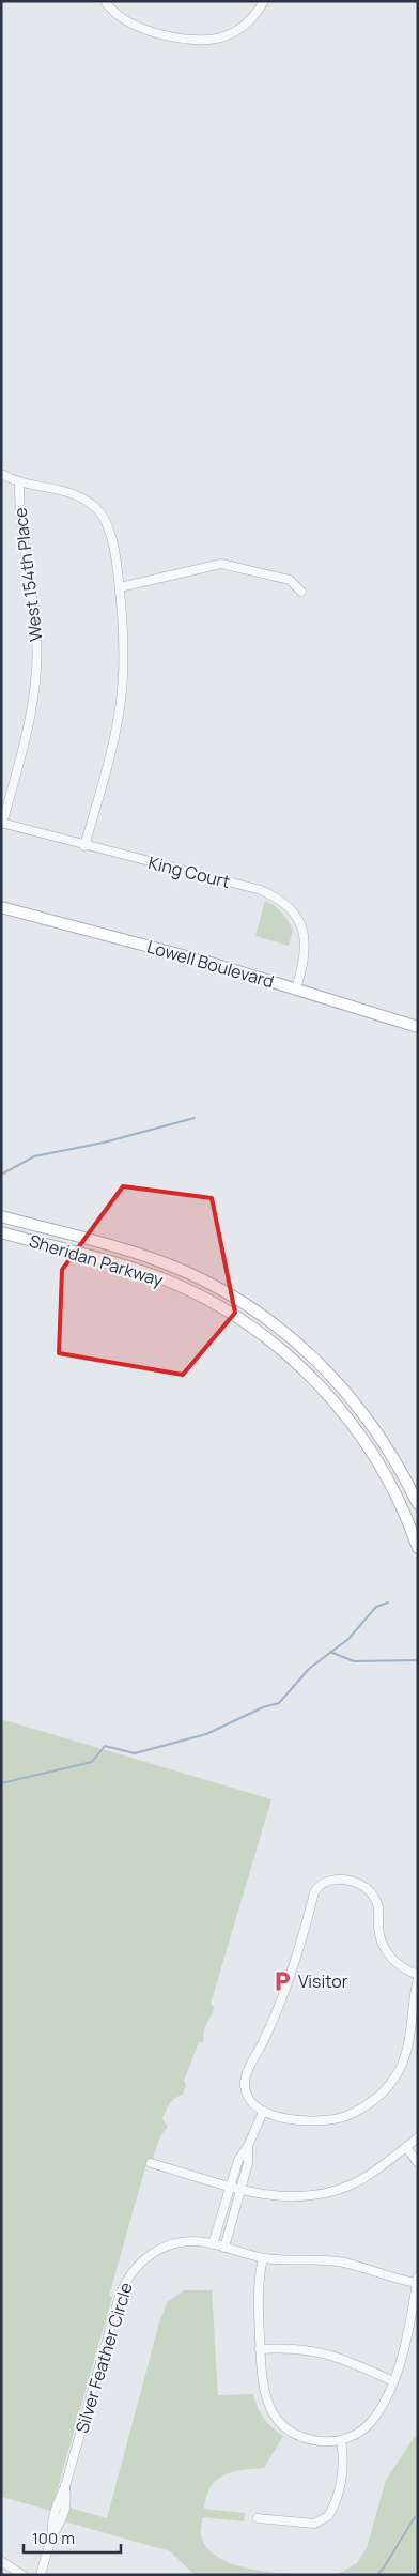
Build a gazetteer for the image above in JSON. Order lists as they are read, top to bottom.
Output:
{
  "streets": {
    "main road": ["Lowell Boulevard", "Sheridan Parkway"],
    "street": ["West 154th Place", "King Court", "Silver Feather Circle"]
  },
  "crossings": [
    ["West 154th Place", "King Court"],
    ["King Court", "Lowell Boulevard"]
  ],
  "places": {
    "parking": ["Visitor"]
  },
  "scale_bar": "100 m"
}
